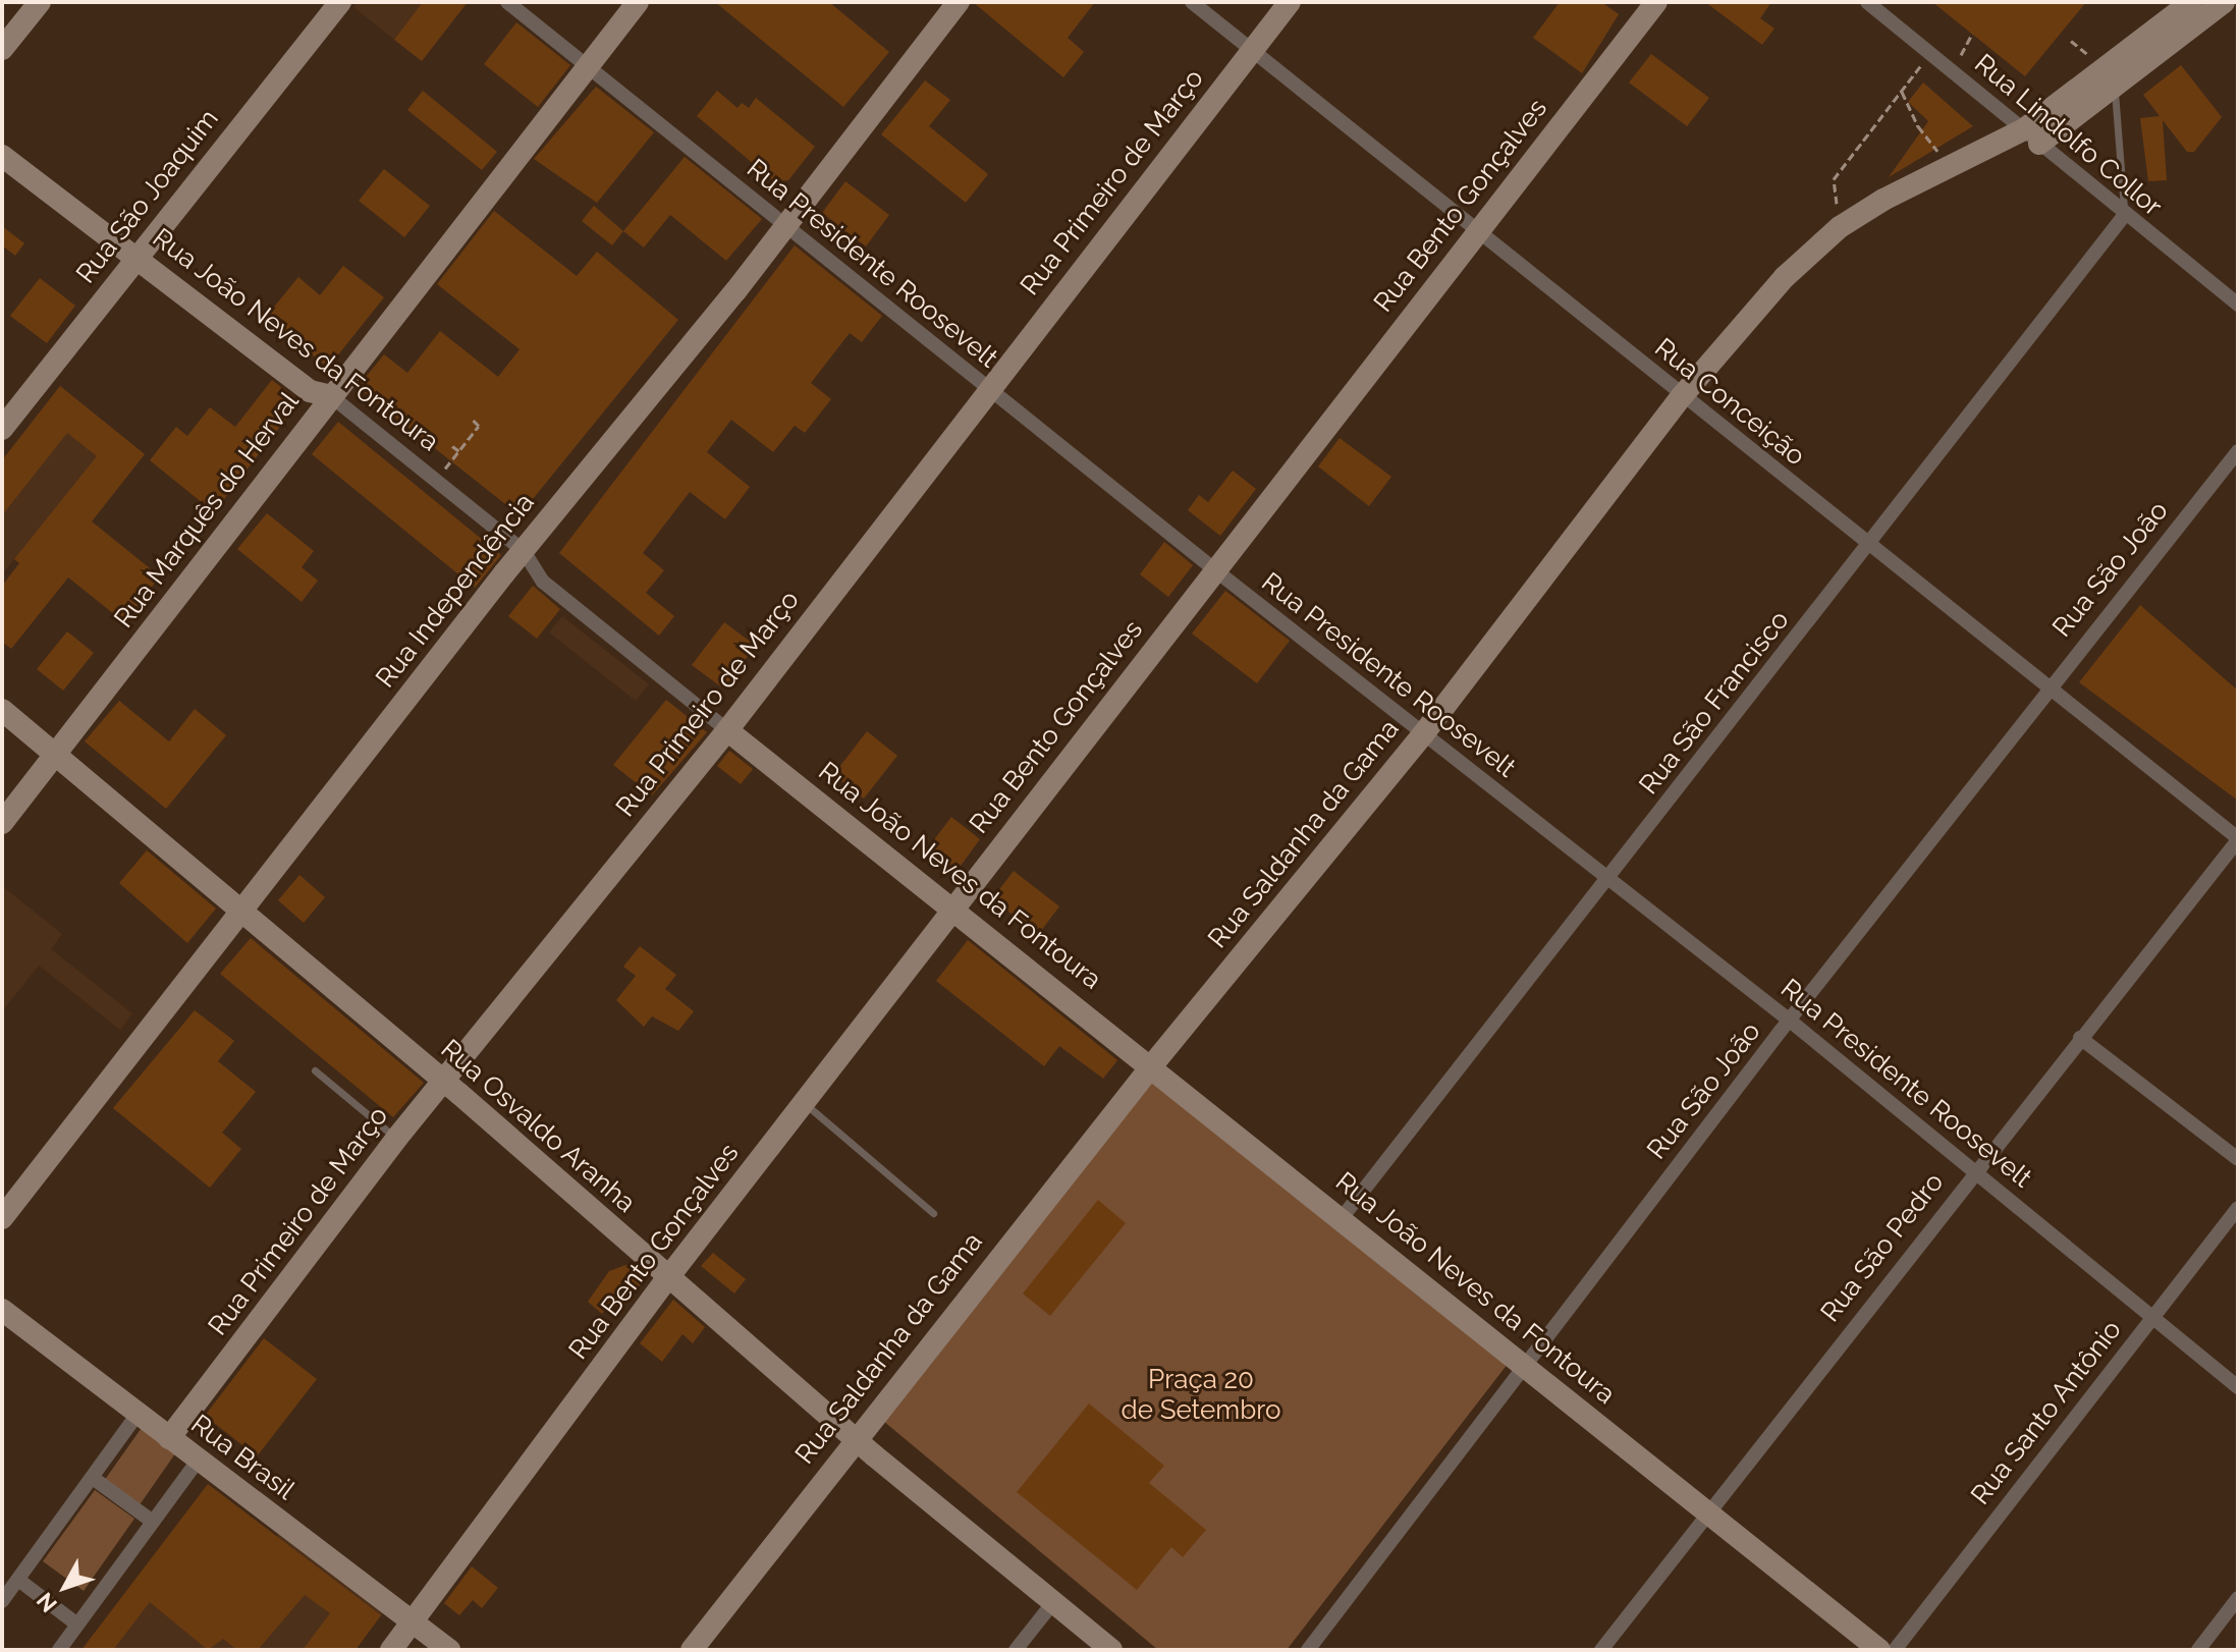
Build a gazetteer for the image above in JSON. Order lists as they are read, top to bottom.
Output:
{
  "streets": {
    "street": [
      "Rua Lindolfo Collor",
      "Rua Primeiro de Março",
      "Rua São Joaquim",
      "Rua Bento Gonçalves",
      "Rua Presidente Roosevelt",
      "Rua João Neves da Fontoura",
      "Rua Conceição",
      "Rua Marquês do Herval",
      "Rua São João",
      "Rua Independência",
      "Rua São Francisco",
      "Rua Saldanha da Gama",
      "Rua Osvaldo Aranha",
      "Rua São Pedro",
      "Rua Santo Antônio",
      "Rua Brasil"
    ]
  },
  "crossings": [
    ["Rua Lindolfo Collor", "Rua São Francisco"],
    ["Rua Lindolfo Collor", "Rua Saldanha da Gama"],
    ["Rua Primeiro de Março", "Rua Presidente Roosevelt"],
    ["Rua Primeiro de Março", "Rua João Neves da Fontoura"],
    ["Rua Primeiro de Março", "Rua Conceição"],
    ["Rua Primeiro de Março", "Rua Osvaldo Aranha"],
    ["Rua Primeiro de Março", "Rua Brasil"],
    ["Rua São Joaquim", "Rua João Neves da Fontoura"],
    ["Rua Bento Gonçalves", "Rua Presidente Roosevelt"],
    ["Rua Bento Gonçalves", "Rua João Neves da Fontoura"],
    ["Rua Bento Gonçalves", "Rua Conceição"],
    ["Rua Bento Gonçalves", "Rua Osvaldo Aranha"],
    ["Rua Bento Gonçalves", "Rua Brasil"],
    ["Rua Presidente Roosevelt", "Rua Marquês do Herval"],
    ["Rua Presidente Roosevelt", "Rua São João"],
    ["Rua Presidente Roosevelt", "Rua Independência"],
    ["Rua Presidente Roosevelt", "Rua São Francisco"],
    ["Rua Presidente Roosevelt", "Rua Saldanha da Gama"],
    ["Rua Presidente Roosevelt", "Rua São Pedro"],
    ["Rua Presidente Roosevelt", "Rua Santo Antônio"],
    ["Rua João Neves da Fontoura", "Rua Marquês do Herval"],
    ["Rua João Neves da Fontoura", "Rua São João"],
    ["Rua João Neves da Fontoura", "Rua Independência"],
    ["Rua João Neves da Fontoura", "Rua São Francisco"],
    ["Rua João Neves da Fontoura", "Rua Saldanha da Gama"],
    ["Rua João Neves da Fontoura", "Rua São Pedro"],
    ["Rua Conceição", "Rua São João"],
    ["Rua Conceição", "Rua São Francisco"],
    ["Rua Conceição", "Rua Saldanha da Gama"],
    ["Rua Conceição", "Rua São Pedro"],
    ["Rua Marquês do Herval", "Rua Osvaldo Aranha"],
    ["Rua Independência", "Rua Osvaldo Aranha"],
    ["Rua Saldanha da Gama", "Rua Osvaldo Aranha"]
  ],
  "parks": ["Praça 20 de Setembro"],
  "north": "bottom left"
}
